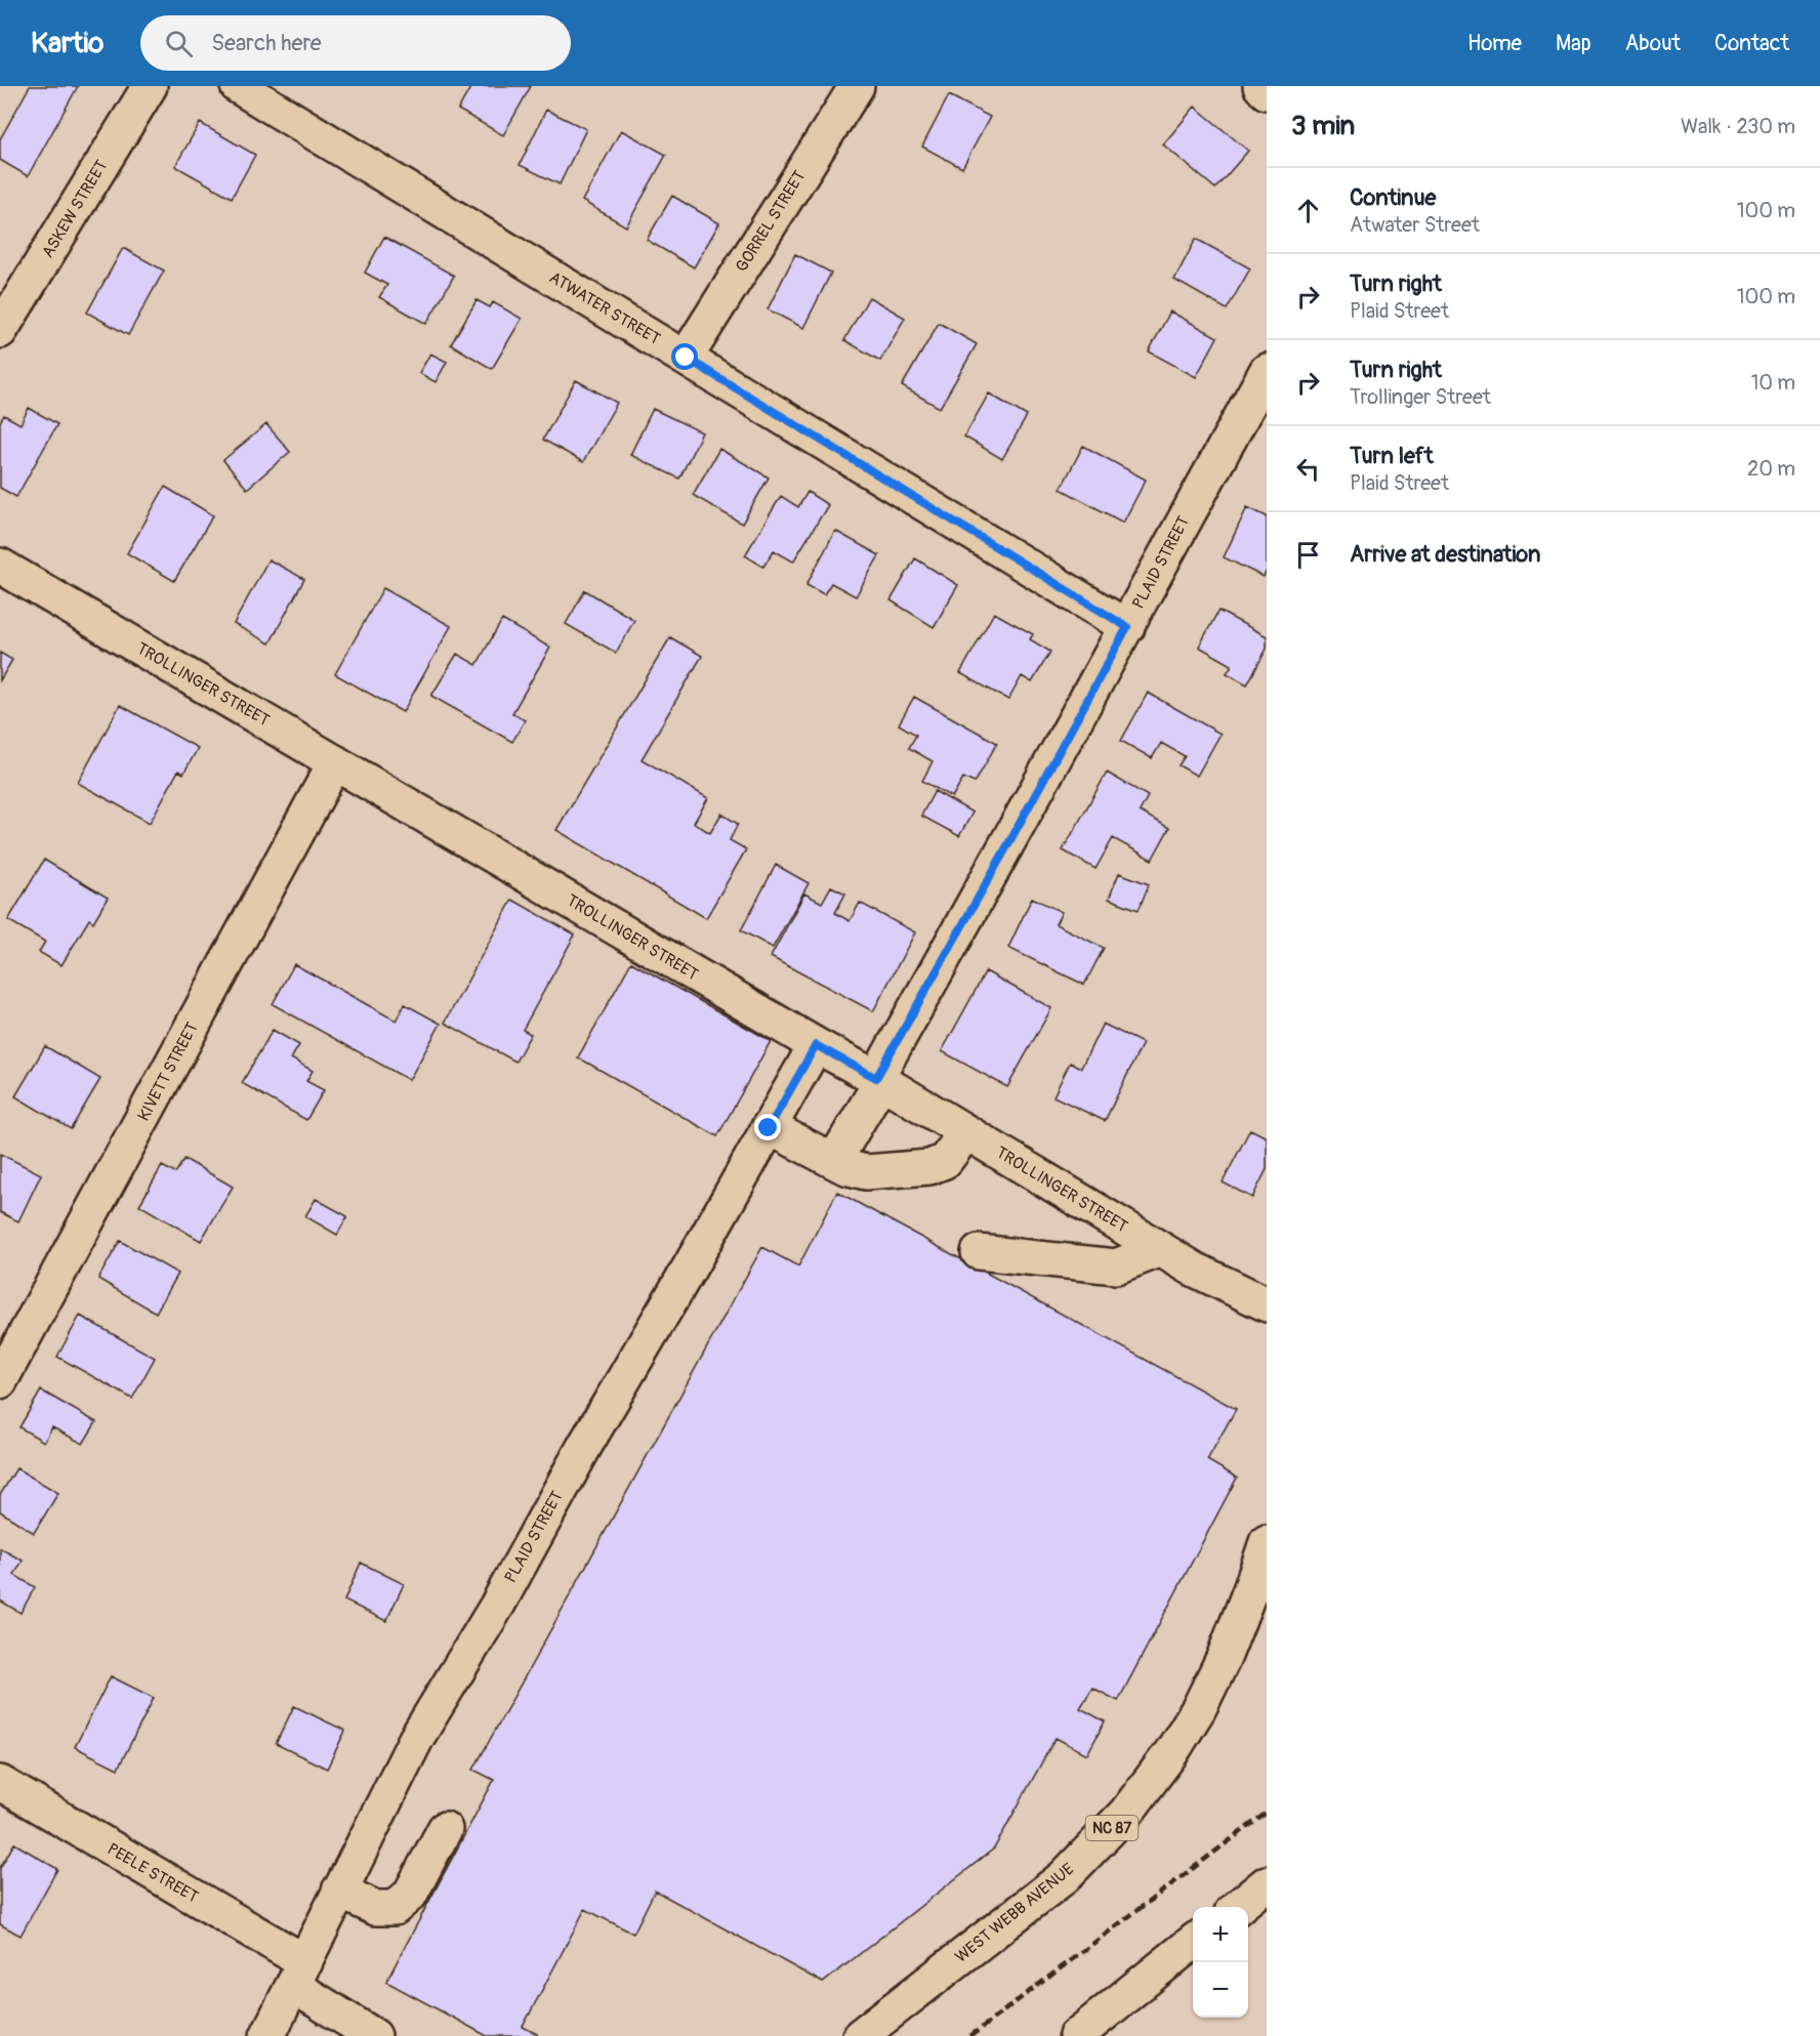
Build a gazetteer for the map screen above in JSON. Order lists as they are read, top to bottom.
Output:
{
  "streets": {
    "main road": [
      "ASKEW STREET",
      "GORREL STREET",
      "ATWATER STREET",
      "PLAID STREET",
      "TROLLINGER STREET",
      "KIVETT STREET",
      "NC 87",
      "PEELE STREET",
      "WEST WEBB AVENUE"
    ]
  },
  "crossings": [
    ["GORREL STREET", "ATWATER STREET"],
    ["ATWATER STREET", "PLAID STREET"],
    ["PLAID STREET", "TROLLINGER STREET"],
    ["PLAID STREET", "PEELE STREET"],
    ["TROLLINGER STREET", "KIVETT STREET"]
  ],
  "page": {
    "header": "Kartio",
    "search": "Search here",
    "nav": [
      "Home",
      "Map",
      "About",
      "Contact"
    ],
    "heading": ["3 min", "Walk · 230 m"],
    "list": [
      ["Continue", "Atwater Street", "100 m"],
      ["Turn right", "Plaid Street", "100 m"],
      ["Turn right", "Trollinger Street", "10 m"],
      ["Turn left", "Plaid Street", "20 m"],
      "Arrive at destination"
    ],
    "map_buttons": ["+", "−"]
  }
}
